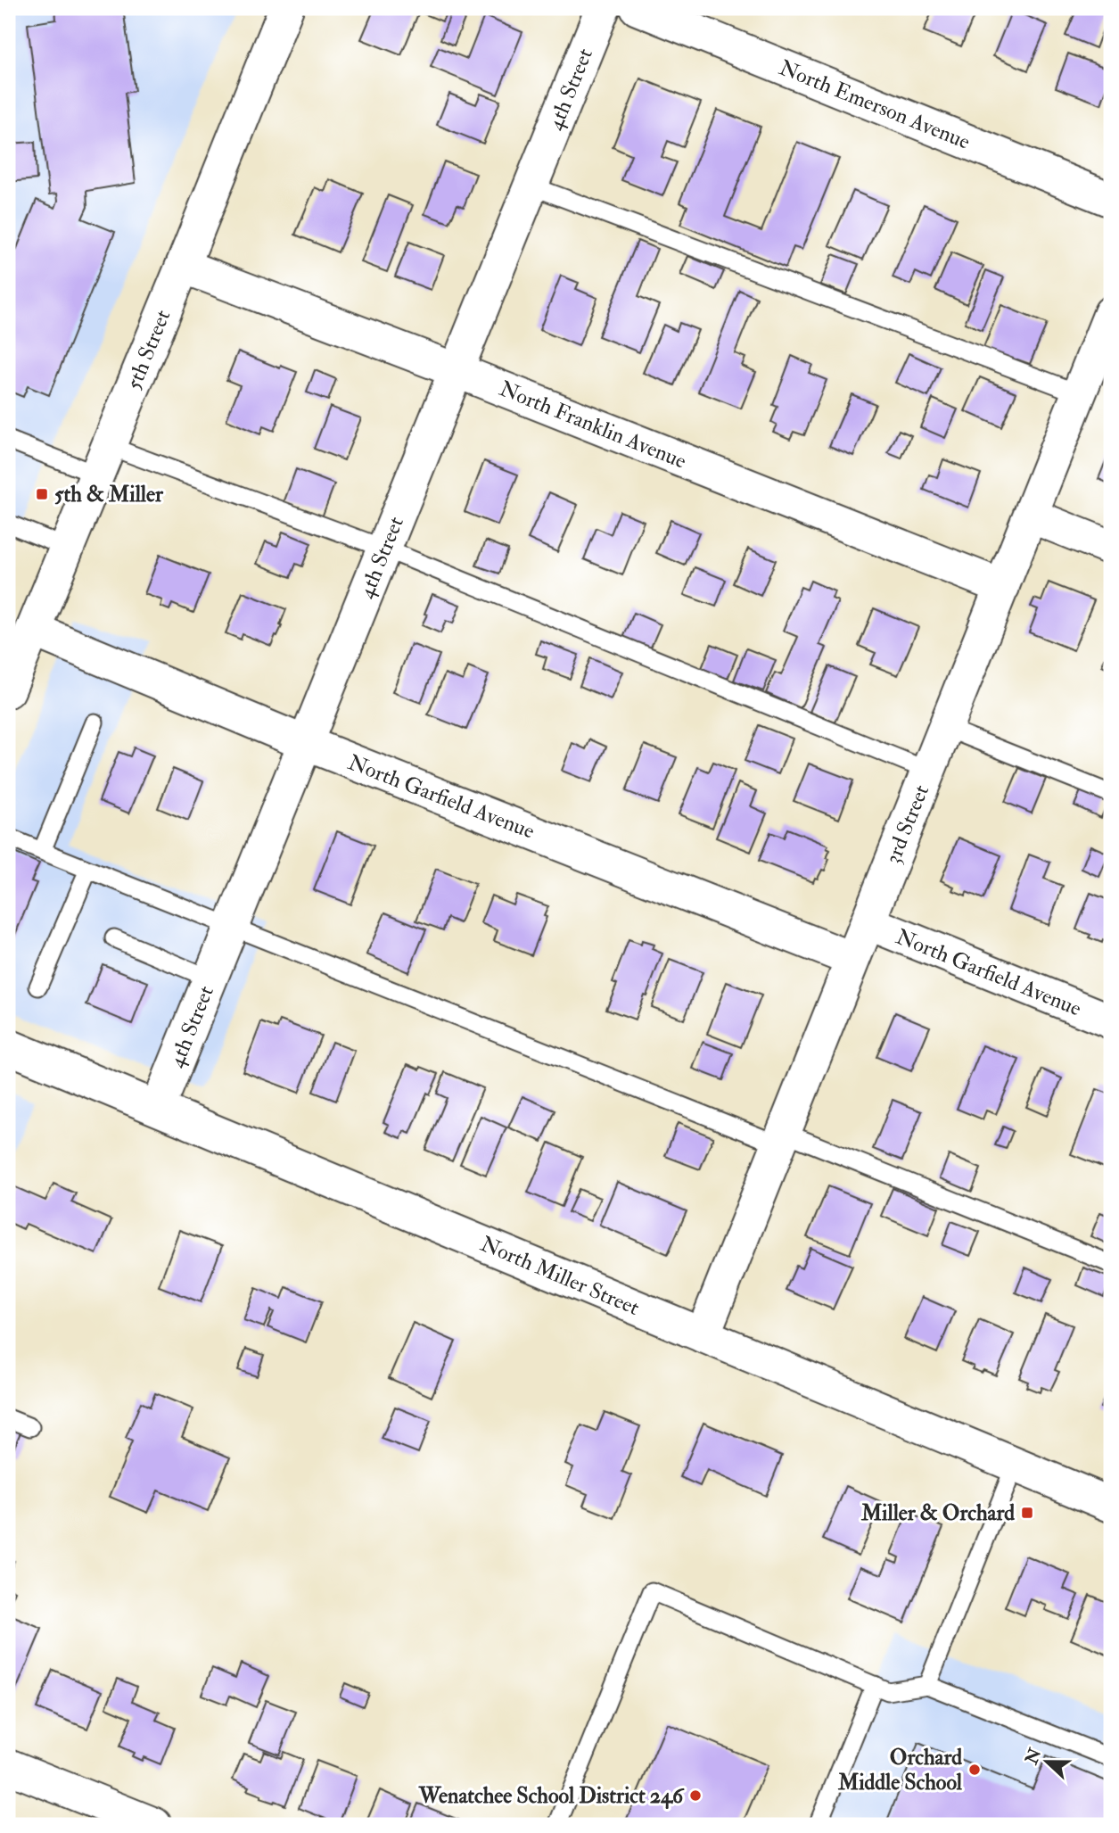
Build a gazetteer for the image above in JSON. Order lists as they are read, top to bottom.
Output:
{
  "streets": {
    "street": [
      "4th Street",
      "North Emerson Avenue",
      "5th Street",
      "North Franklin Avenue",
      "North Garfield Avenue",
      "3rd Street",
      "North Miller Street"
    ]
  },
  "crossings": [
    ["4th Street", "North Franklin Avenue"],
    ["4th Street", "North Garfield Avenue"],
    ["4th Street", "North Miller Street"],
    ["5th Street", "North Franklin Avenue"],
    ["5th Street", "North Garfield Avenue"],
    ["North Franklin Avenue", "3rd Street"],
    ["North Garfield Avenue", "3rd Street"],
    ["3rd Street", "North Miller Street"]
  ],
  "places": {
    "transit": ["5th & Miller", "Miller & Orchard"],
    "other": ["Orchard Middle School", "Wenatchee School District 246"]
  },
  "north": "left"
}
